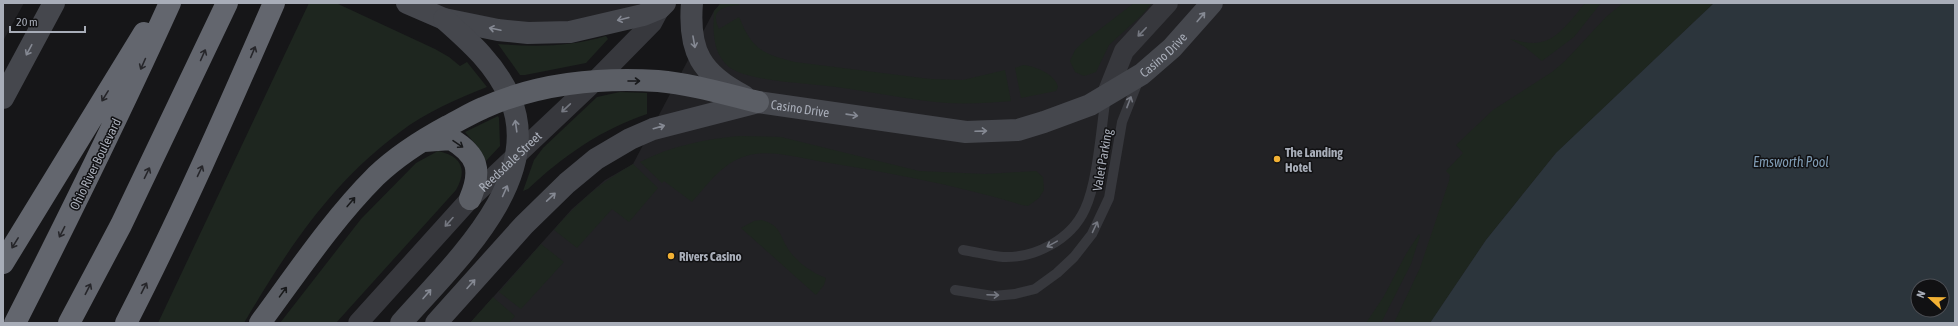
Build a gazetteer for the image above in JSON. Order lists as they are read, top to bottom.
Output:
{
  "streets": {
    "highway": ["Ohio River Boulevard"],
    "main road": ["Casino Drive"],
    "street": ["Reedsdale Street"],
    "lane": ["Valet Parking"]
  },
  "crossings": [
    ["Casino Drive", "Valet Parking"]
  ],
  "one_way": ["Reedsdale Street"],
  "water": ["Emsworth Pool"],
  "places": ["The Landing Hotel", "Rivers Casino"],
  "scale_bar": "20 m",
  "north": "left"
}
